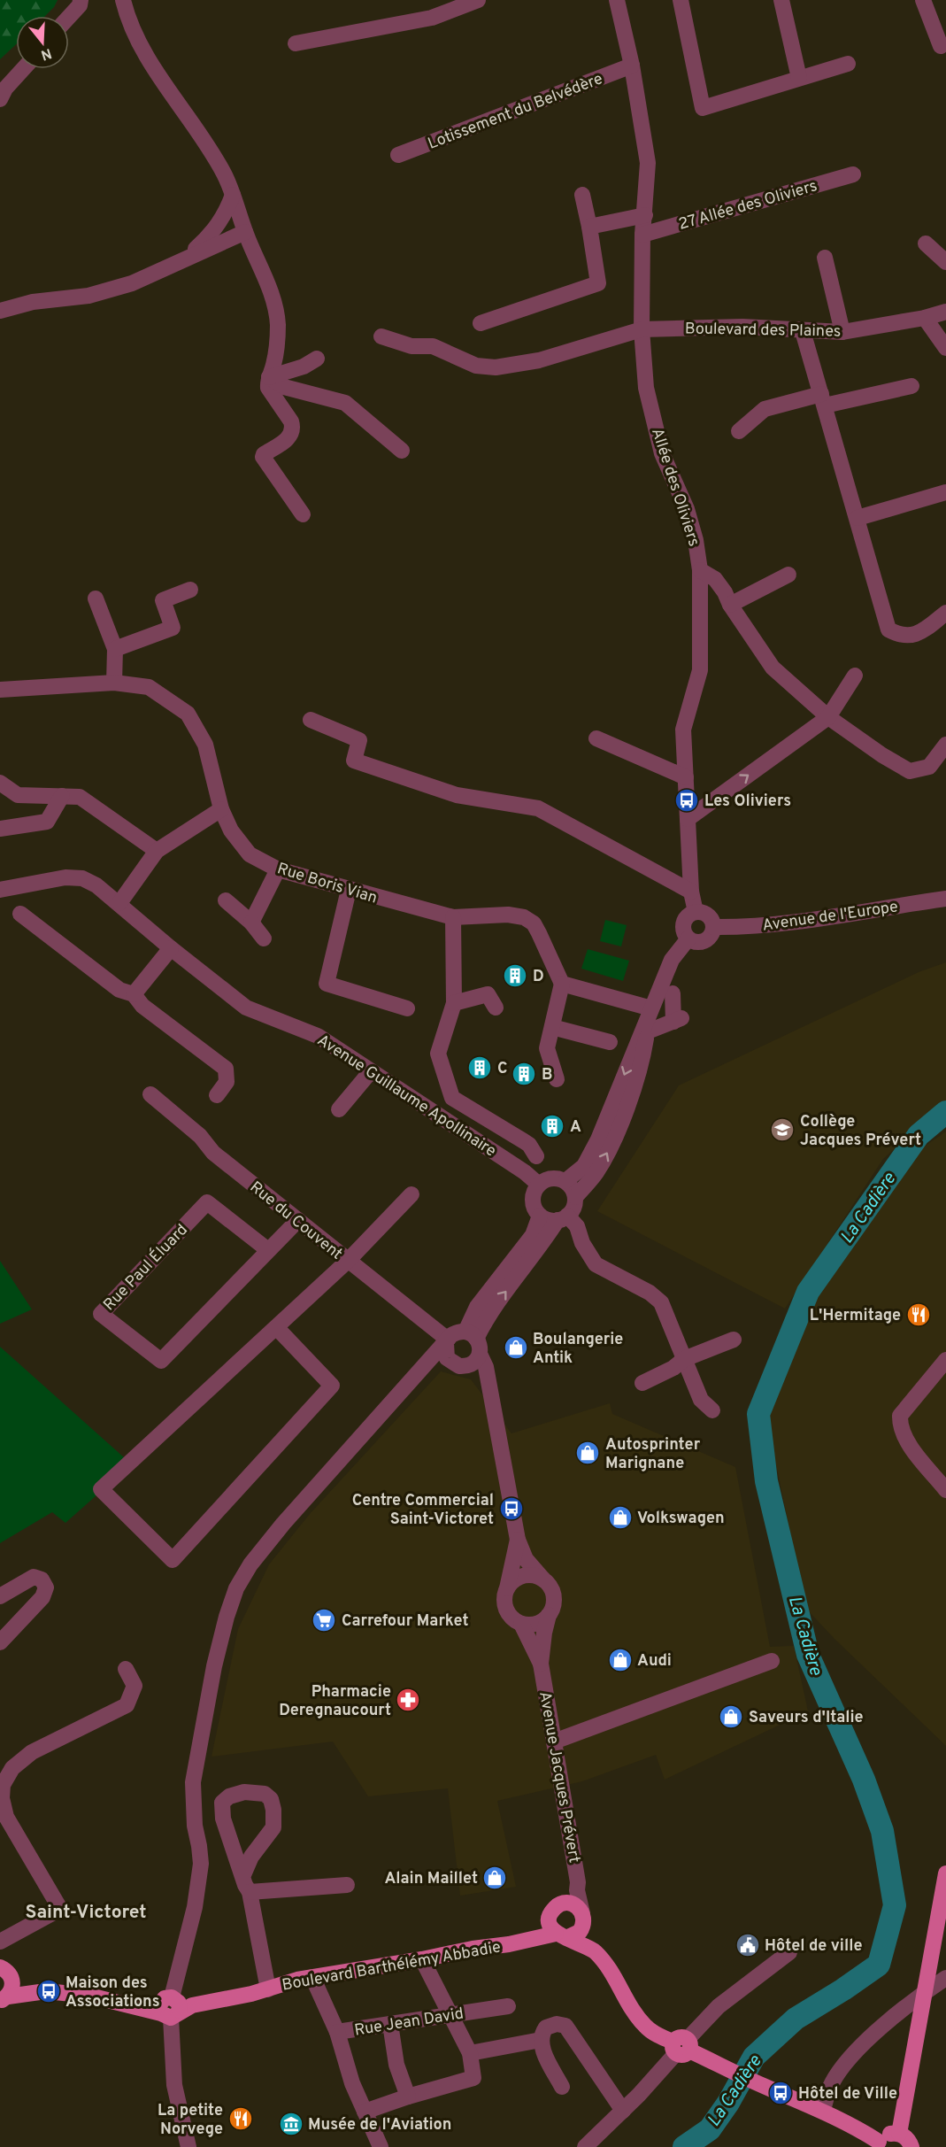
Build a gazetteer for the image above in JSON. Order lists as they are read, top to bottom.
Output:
{
  "streets": {
    "main road": ["Boulevard Barthélémy Abbadie"],
    "street": [
      "Lotissement du Belvédère",
      "Boulevard des Plaines",
      "Allée des Oliviers",
      "Rue Boris Vian",
      "Avenue de l'Europe",
      "Avenue Guillaume Apollinaire",
      "Rue du Couvent",
      "Rue Paul Éluard",
      "Avenue Jacques Prévert",
      "Rue Jean David"
    ]
  },
  "crossings": [
    ["Lotissement du Belvédère", "Allée des Oliviers"],
    ["Boulevard des Plaines", "Allée des Oliviers"],
    ["Allée des Oliviers", "Avenue de l'Europe"],
    ["Rue du Couvent", "Rue Paul Éluard"],
    ["Avenue Jacques Prévert", "Boulevard Barthélémy Abbadie"],
    ["Boulevard Barthélémy Abbadie", "Rue Jean David"]
  ],
  "districts": ["Saint-Victoret"],
  "water": ["La Cadière"],
  "places": {
    "bus stop": [
      "Les Oliviers",
      "Centre Commercial Saint-Victoret",
      "Maison des Associations",
      "Hôtel de Ville"
    ],
    "building": [
      "D",
      "C",
      "B",
      "A"
    ],
    "school or university": ["Collège Jacques Prévert"],
    "restaurant": ["L'Hermitage", "La petite Norvege"],
    "shop": [
      "Boulangerie Antik",
      "Autosprinter Marignane",
      "Volkswagen",
      "Audi",
      "Saveurs d'Italie",
      "Alain Maillet"
    ],
    "supermarket": ["Carrefour Market"],
    "pharmacy": ["Pharmacie Deregnaucourt"],
    "public building": ["Hôtel de ville"],
    "museum": ["Musée de l'Aviation"]
  },
  "north": "bottom"
}
